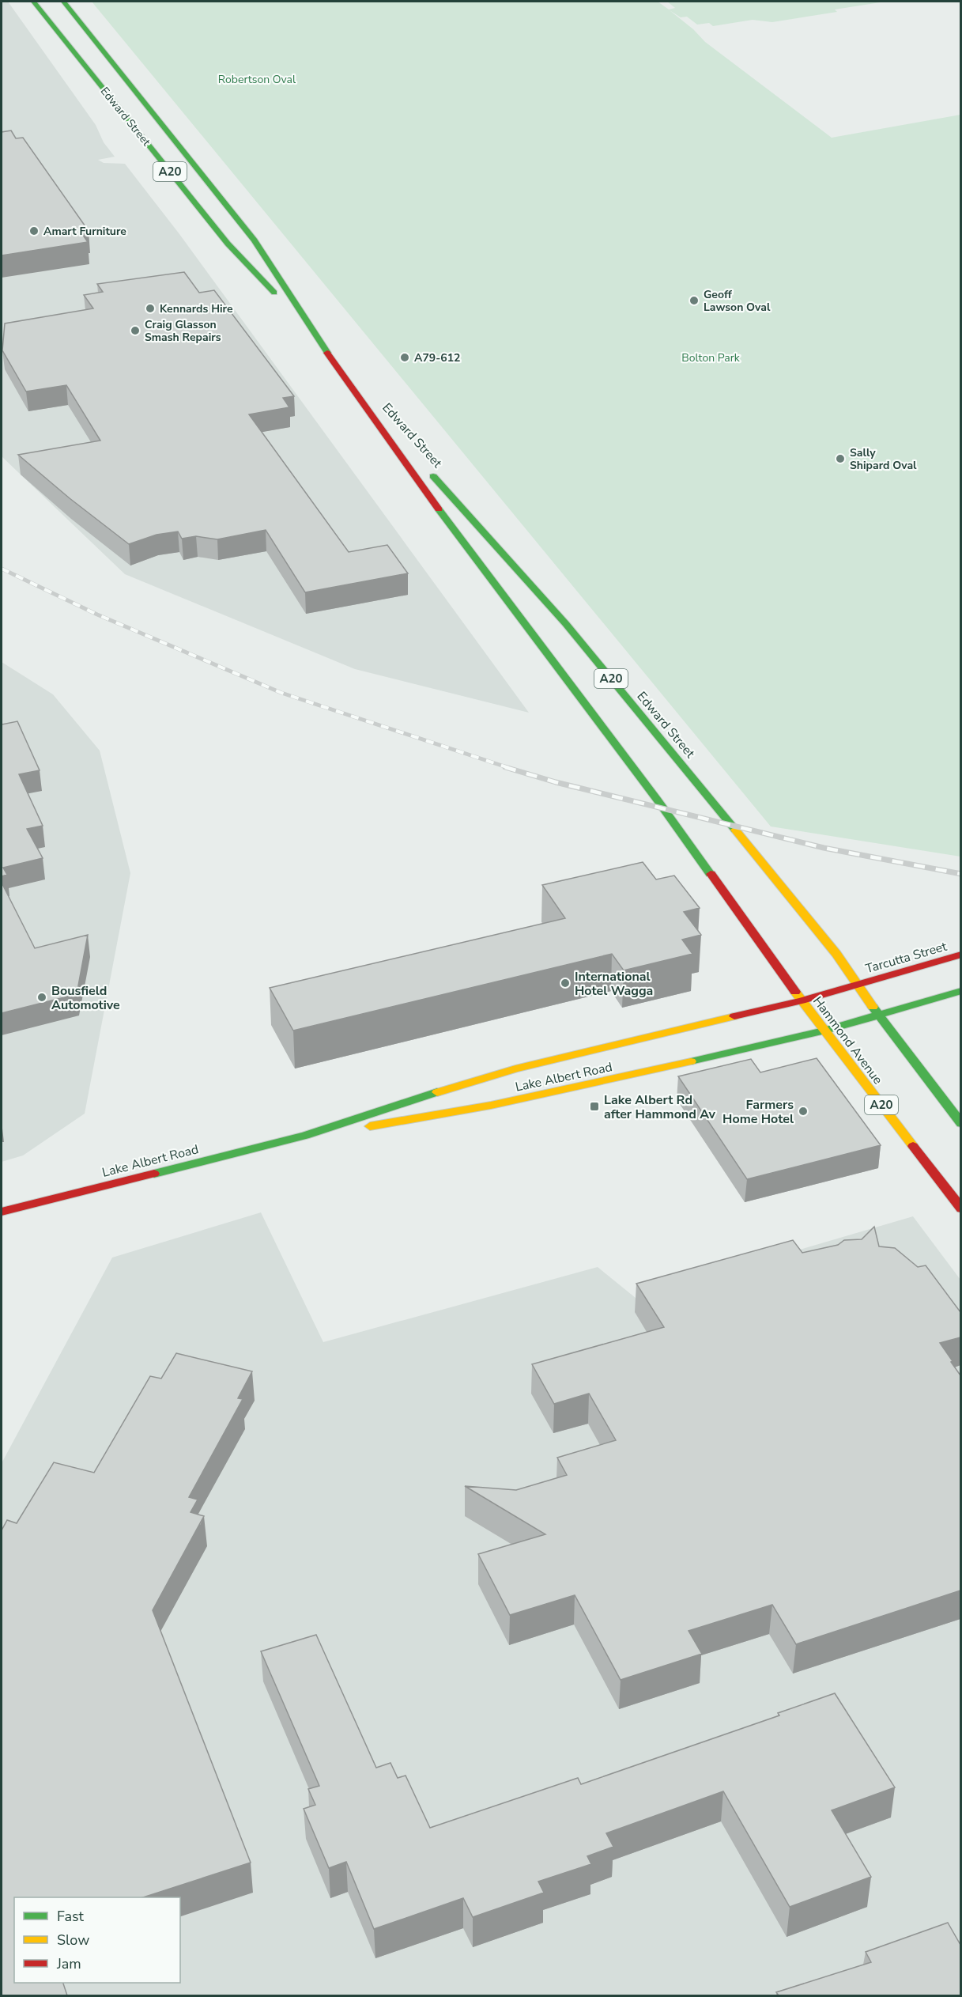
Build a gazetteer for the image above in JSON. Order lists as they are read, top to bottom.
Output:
{
  "streets": {
    "main road": [
      "Edward Street",
      "A20",
      "Tarcutta Street",
      "Hammond Avenue",
      "Lake Albert Road"
    ]
  },
  "crossings": [
    ["Edward Street", "A20"],
    ["Edward Street", "Tarcutta Street"],
    ["Edward Street", "Hammond Avenue"],
    ["Edward Street", "Lake Albert Road"],
    ["A20", "Tarcutta Street"],
    ["A20", "Lake Albert Road"],
    ["Tarcutta Street", "Hammond Avenue"],
    ["Tarcutta Street", "Lake Albert Road"],
    ["Hammond Avenue", "Lake Albert Road"]
  ],
  "parks": ["Robertson Oval", "Bolton Park"],
  "places": {
    "other": [
      "Amart Furniture",
      "Geoff Lawson Oval",
      "Kennards Hire",
      "Craig Glasson Smash Repairs",
      "A79-612",
      "Sally Shipard Oval",
      "International Hotel Wagga",
      "Bousfield Automotive",
      "Farmers Home Hotel"
    ],
    "transit": ["Lake Albert Rd after Hammond Av"]
  },
  "legend": ["Fast", "Slow", "Jam"]
}
